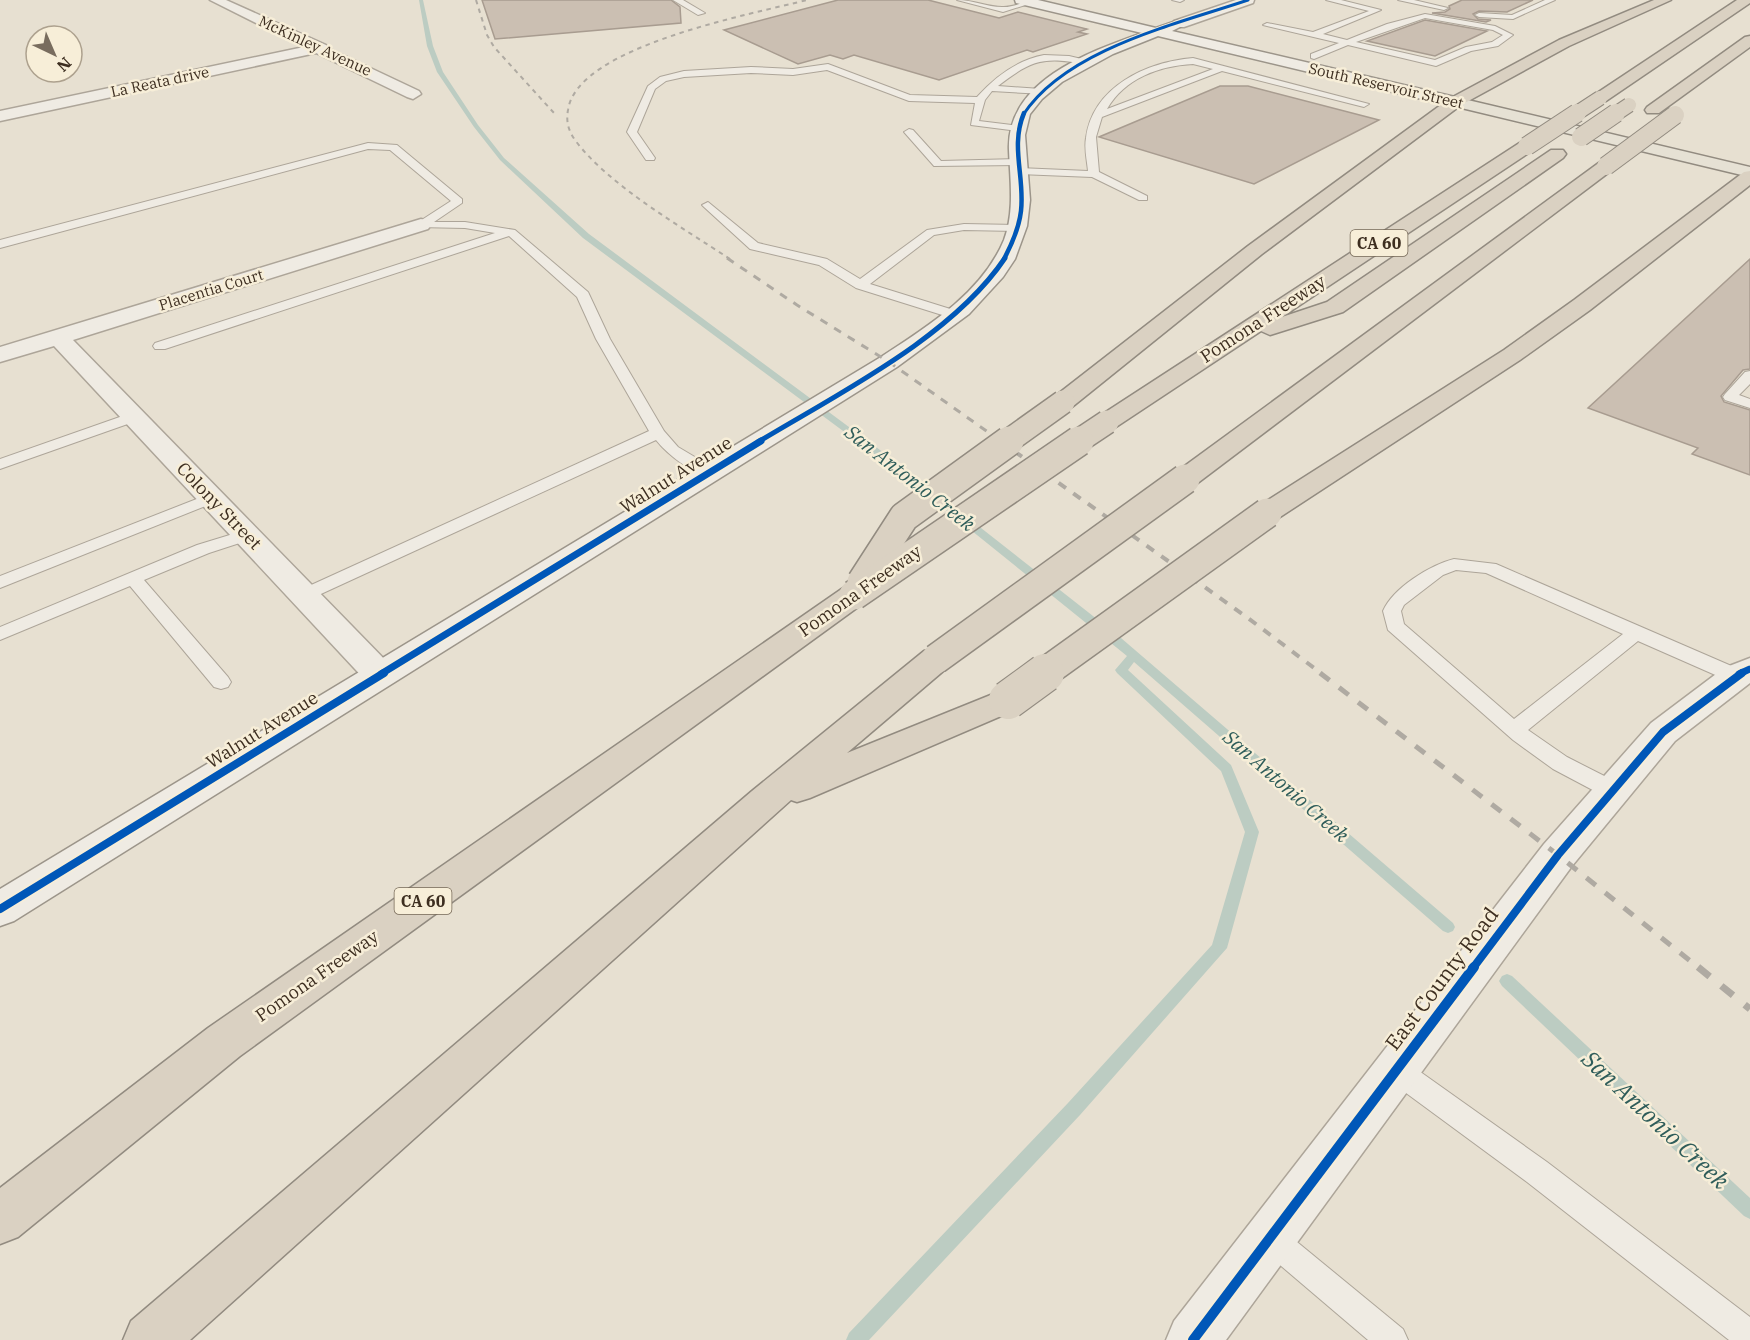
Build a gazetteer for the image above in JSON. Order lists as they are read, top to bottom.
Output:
{
  "streets": {
    "highway": ["CA 60", "Pomona Freeway"],
    "main road": ["South Reservoir Street"],
    "street": [
      "McKinley Avenue",
      "La Reata drive",
      "Placentia Court",
      "Walnut Avenue",
      "Colony Street",
      "East County Road"
    ]
  },
  "crossings": [
    ["McKinley Avenue", "La Reata drive"],
    ["Placentia Court", "Colony Street"],
    ["Walnut Avenue", "Colony Street"]
  ],
  "water": ["San Antonio Creek"],
  "north": "bottom right"
}
